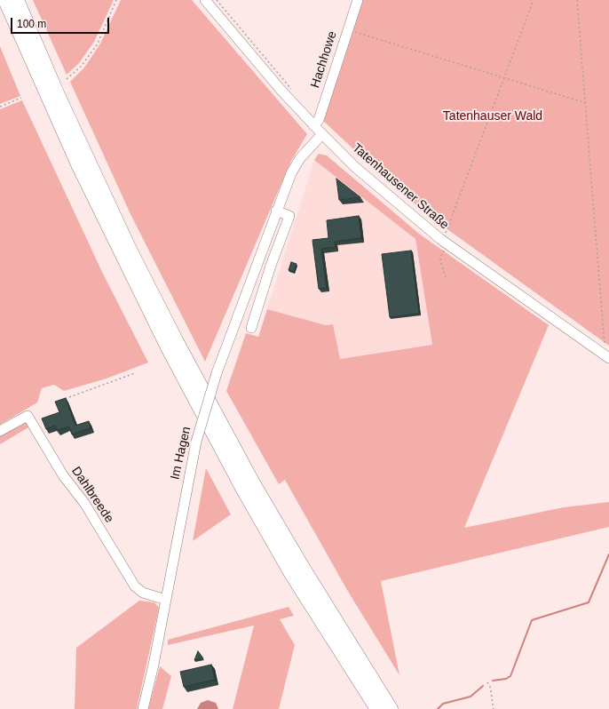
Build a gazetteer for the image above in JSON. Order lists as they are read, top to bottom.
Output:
{
  "streets": {
    "street": [
      "Hachhowe",
      "Tatenhausener Straße",
      "Im Hagen",
      "Dahlbreede"
    ]
  },
  "crossings": [
    ["Hachhowe", "Tatenhausener Straße"],
    ["Tatenhausener Straße", "Im Hagen"],
    ["Im Hagen", "Dahlbreede"]
  ],
  "parks": ["Tatenhauser Wald"],
  "scale_bar": "100 m"
}
